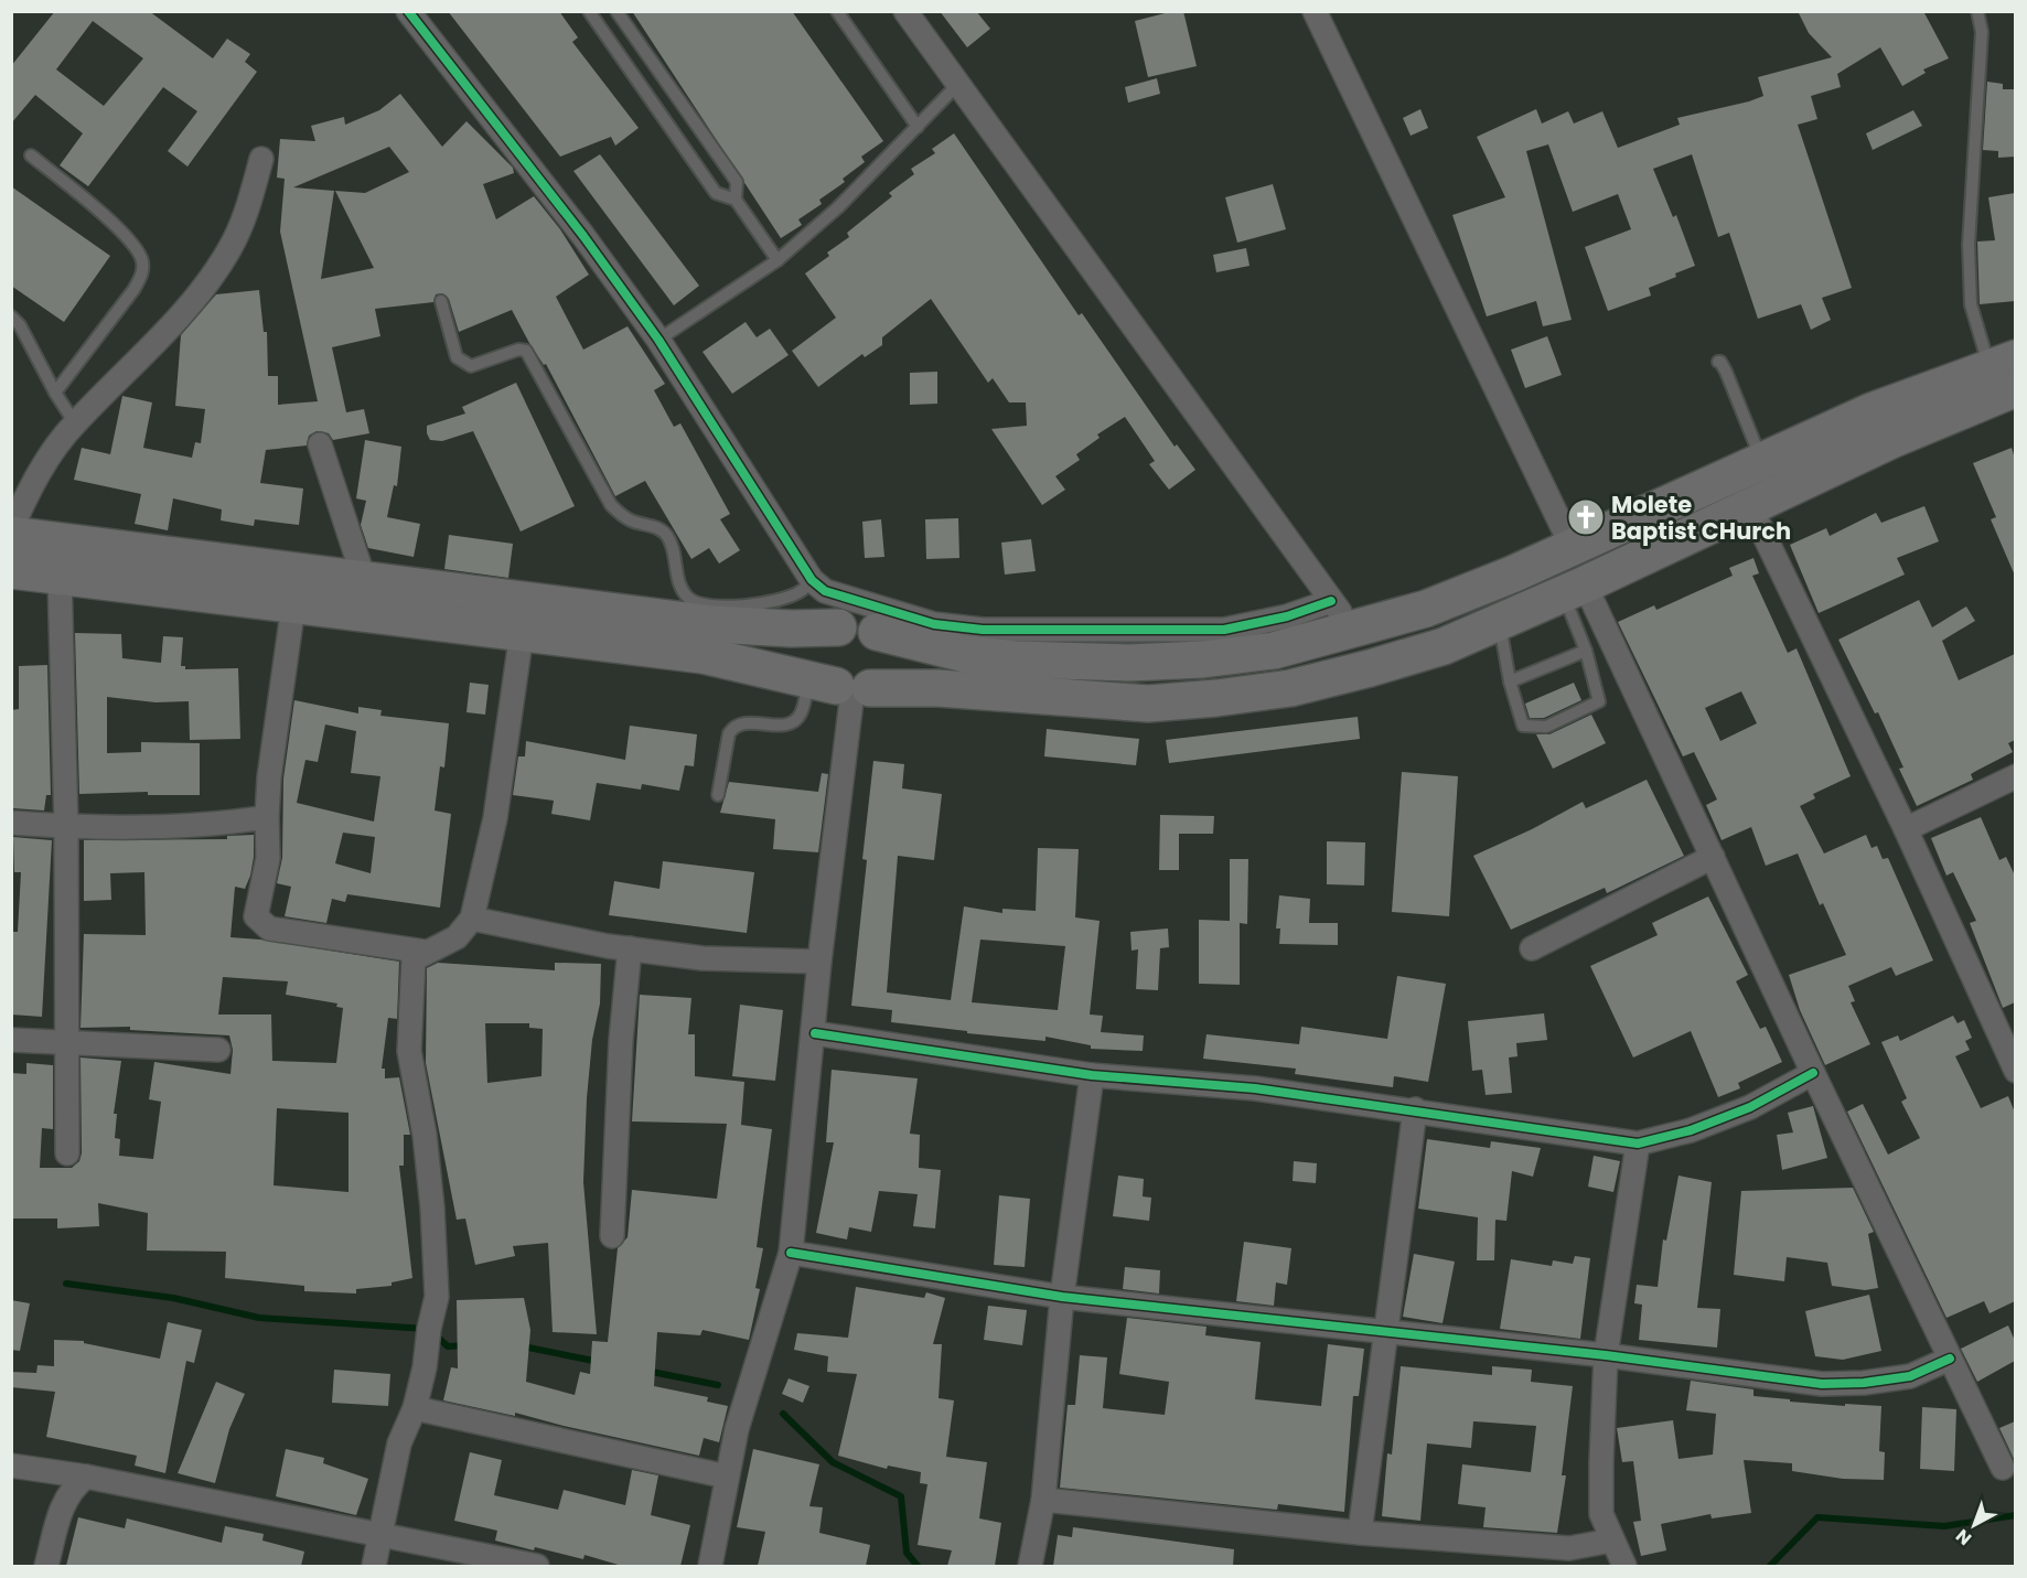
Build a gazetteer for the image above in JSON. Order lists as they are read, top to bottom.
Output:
{
  "places": {
    "church": ["Molete Baptist CHurch"]
  },
  "north": "bottom left"
}
